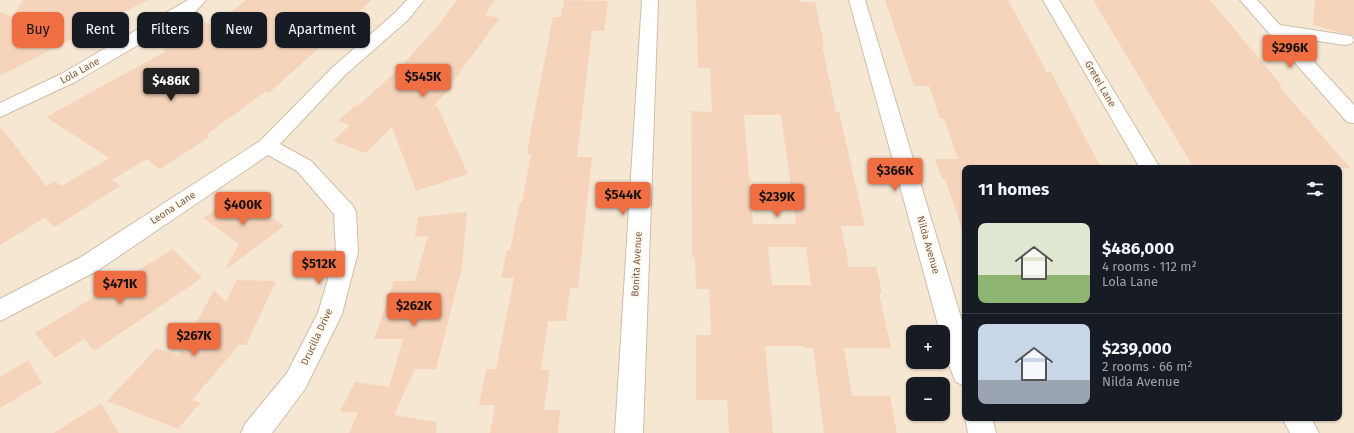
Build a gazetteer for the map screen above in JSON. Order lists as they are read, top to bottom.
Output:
{
  "streets": {
    "street": [
      "Lola Lane",
      "Gretel Lane",
      "Leona Lane",
      "Nilda Avenue",
      "Bonita Avenue",
      "Drucilla Drive"
    ]
  },
  "crossings": [
    ["Leona Lane", "Drucilla Drive"]
  ],
  "page": {
    "chip": [
      "Buy",
      "Rent",
      "Filters",
      "New",
      "Apartment"
    ],
    "price": [
      "$296K",
      "$545K",
      "$486K",
      "$366K",
      "$544K",
      "$239K",
      "$400K",
      "$512K",
      "$471K",
      "$262K",
      "$267K"
    ],
    "heading": "11 homes",
    "list": [
      {
        "name": "$486,000",
        "note": "4 rooms · 112 m² · Lola Lane"
      },
      {
        "name": "$239,000",
        "note": "2 rooms · 66 m² · Nilda Avenue"
      }
    ],
    "map_buttons": ["+", "−"]
  }
}
